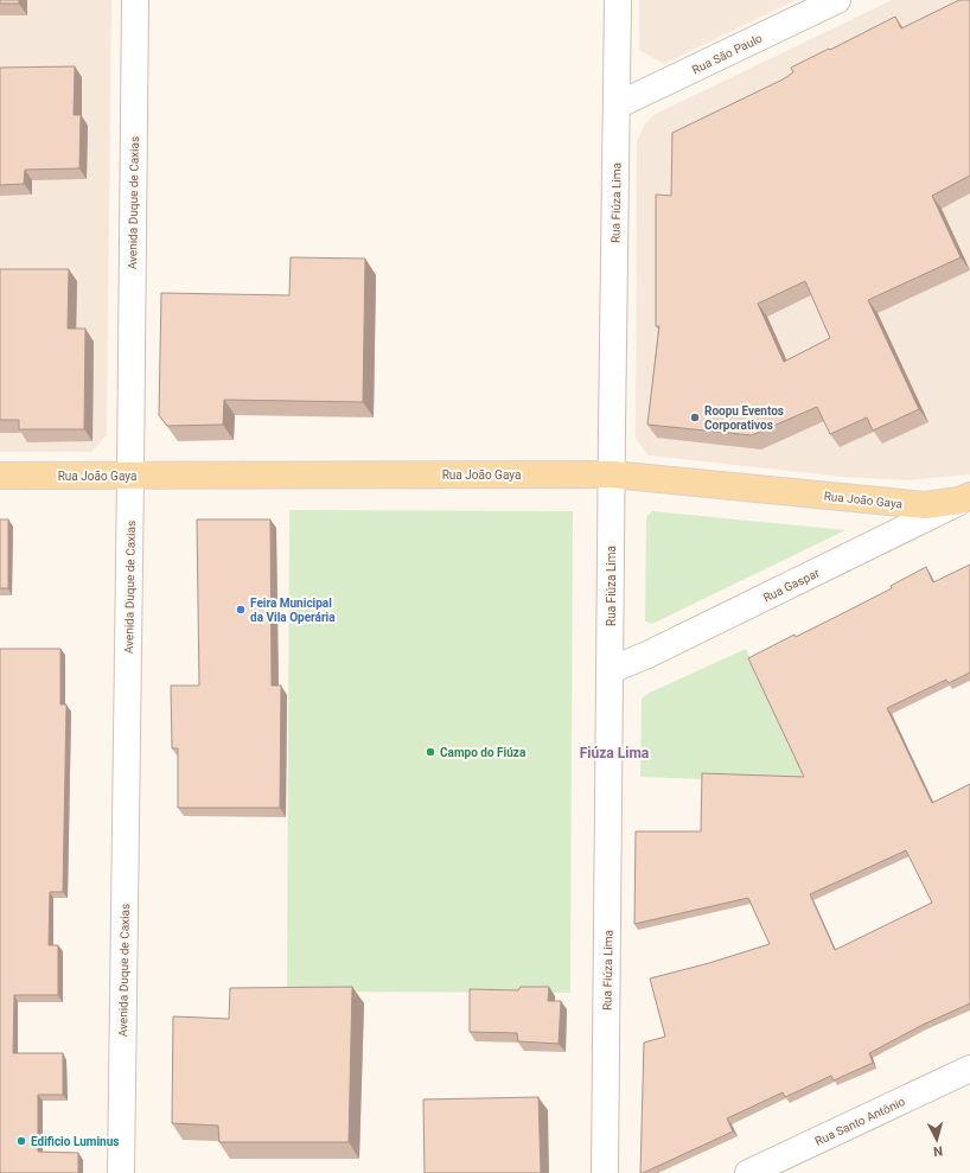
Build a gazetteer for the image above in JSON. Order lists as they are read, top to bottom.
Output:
{
  "streets": {
    "main road": ["Rua João Gaya"],
    "street": [
      "Rua São Paulo",
      "Avenida Duque de Caxias",
      "Rua Fiúza Lima",
      "Rua Gaspar",
      "Rua Santo Antônio"
    ]
  },
  "crossings": [
    ["Rua São Paulo", "Rua Fiúza Lima"],
    ["Avenida Duque de Caxias", "Rua João Gaya"],
    ["Rua Fiúza Lima", "Rua João Gaya"],
    ["Rua Fiúza Lima", "Rua Gaspar"],
    ["Rua João Gaya", "Rua Gaspar"]
  ],
  "districts": ["Fiúza Lima"],
  "places": [
    "Roopu Eventos Corporativos",
    "Feira Municipal da Vila Operária",
    "Campo do Fiúza",
    "Edificio Luminus"
  ],
  "north": "bottom"
}
